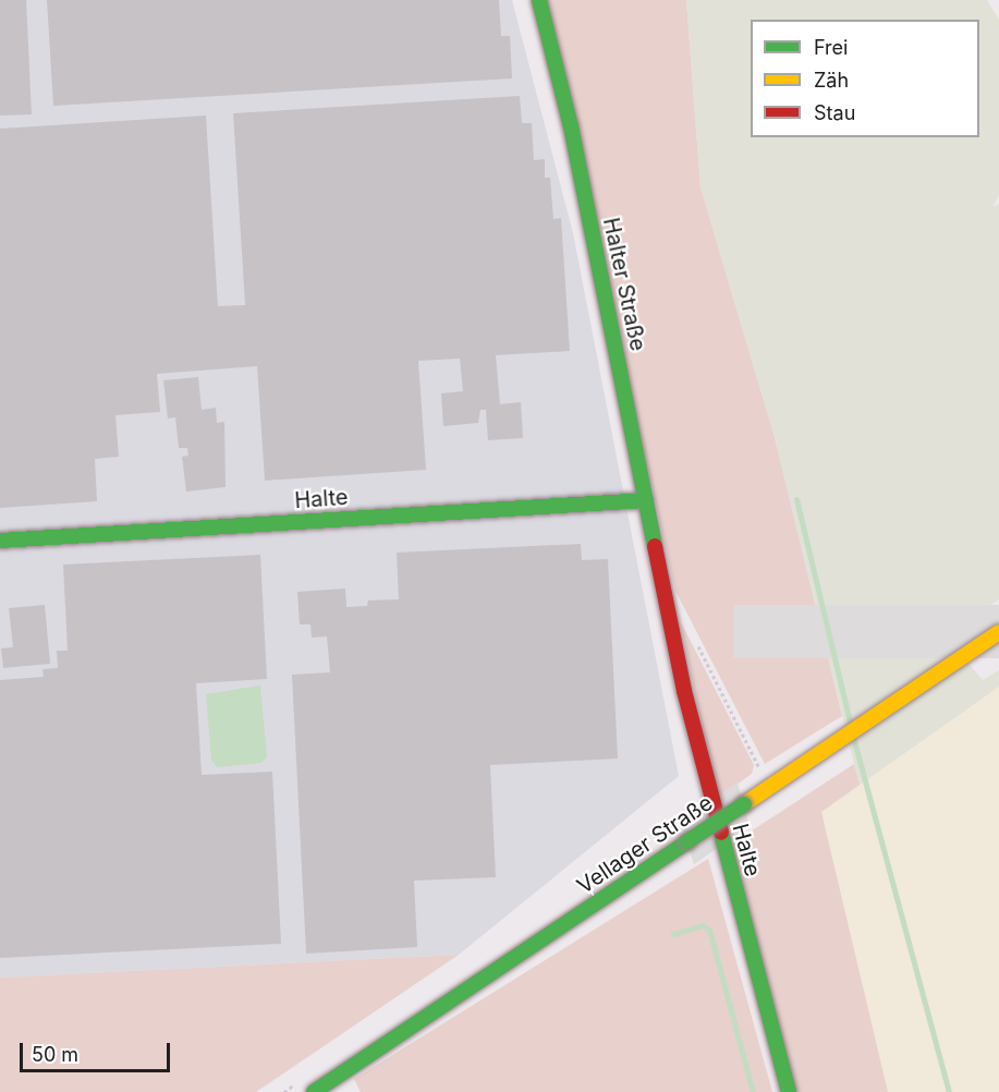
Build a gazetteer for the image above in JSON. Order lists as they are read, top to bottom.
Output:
{
  "streets": {
    "street": ["Halter Straße", "Halte", "Vellager Straße"]
  },
  "crossings": [
    ["Halter Straße", "Halte"]
  ],
  "legend": ["Frei", "Zäh", "Stau"],
  "scale_bar": "50 m"
}
